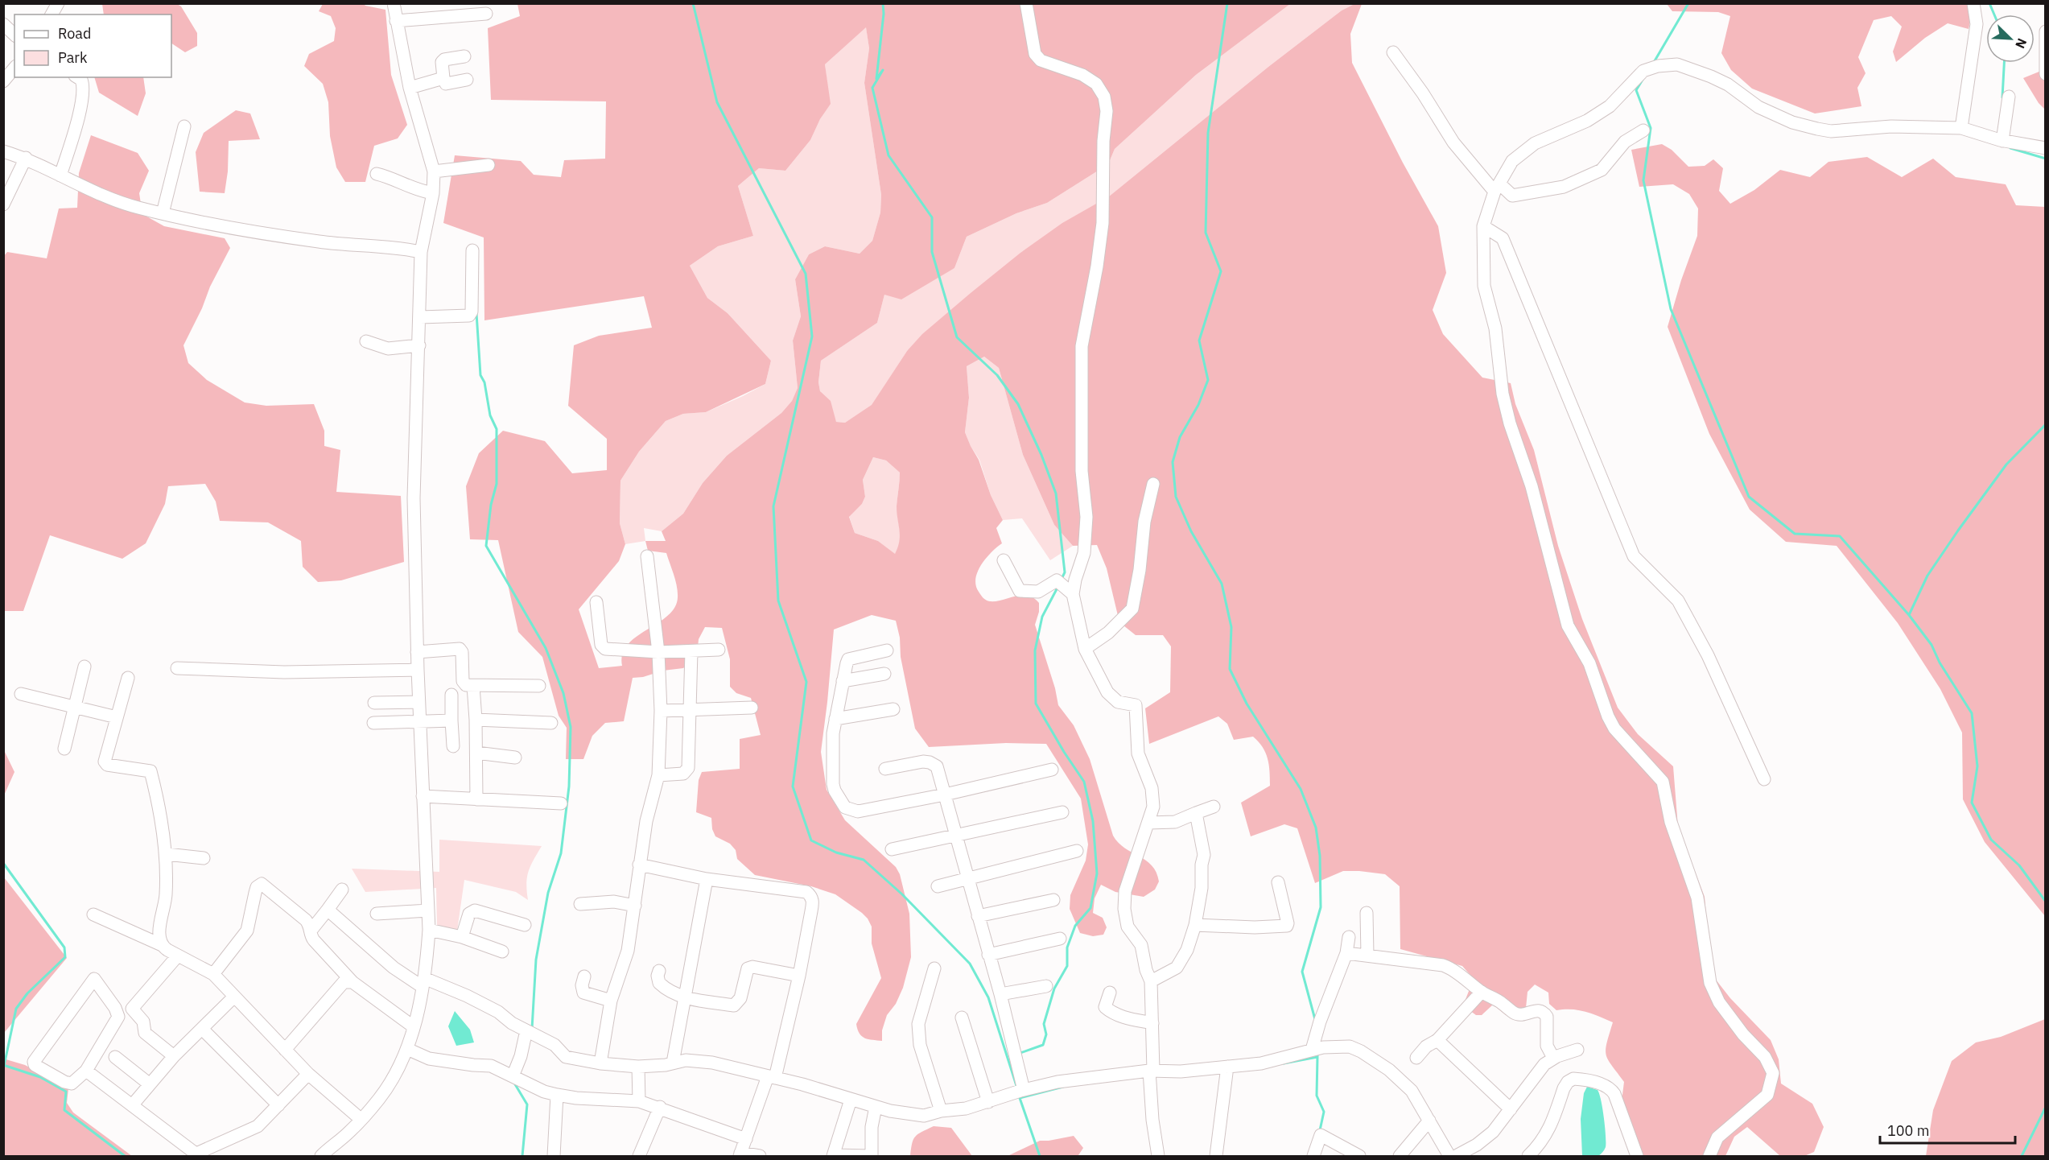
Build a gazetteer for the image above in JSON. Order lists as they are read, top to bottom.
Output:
{
  "legend": ["Road", "Park"],
  "scale_bar": "100 m",
  "north": "bottom right"
}
